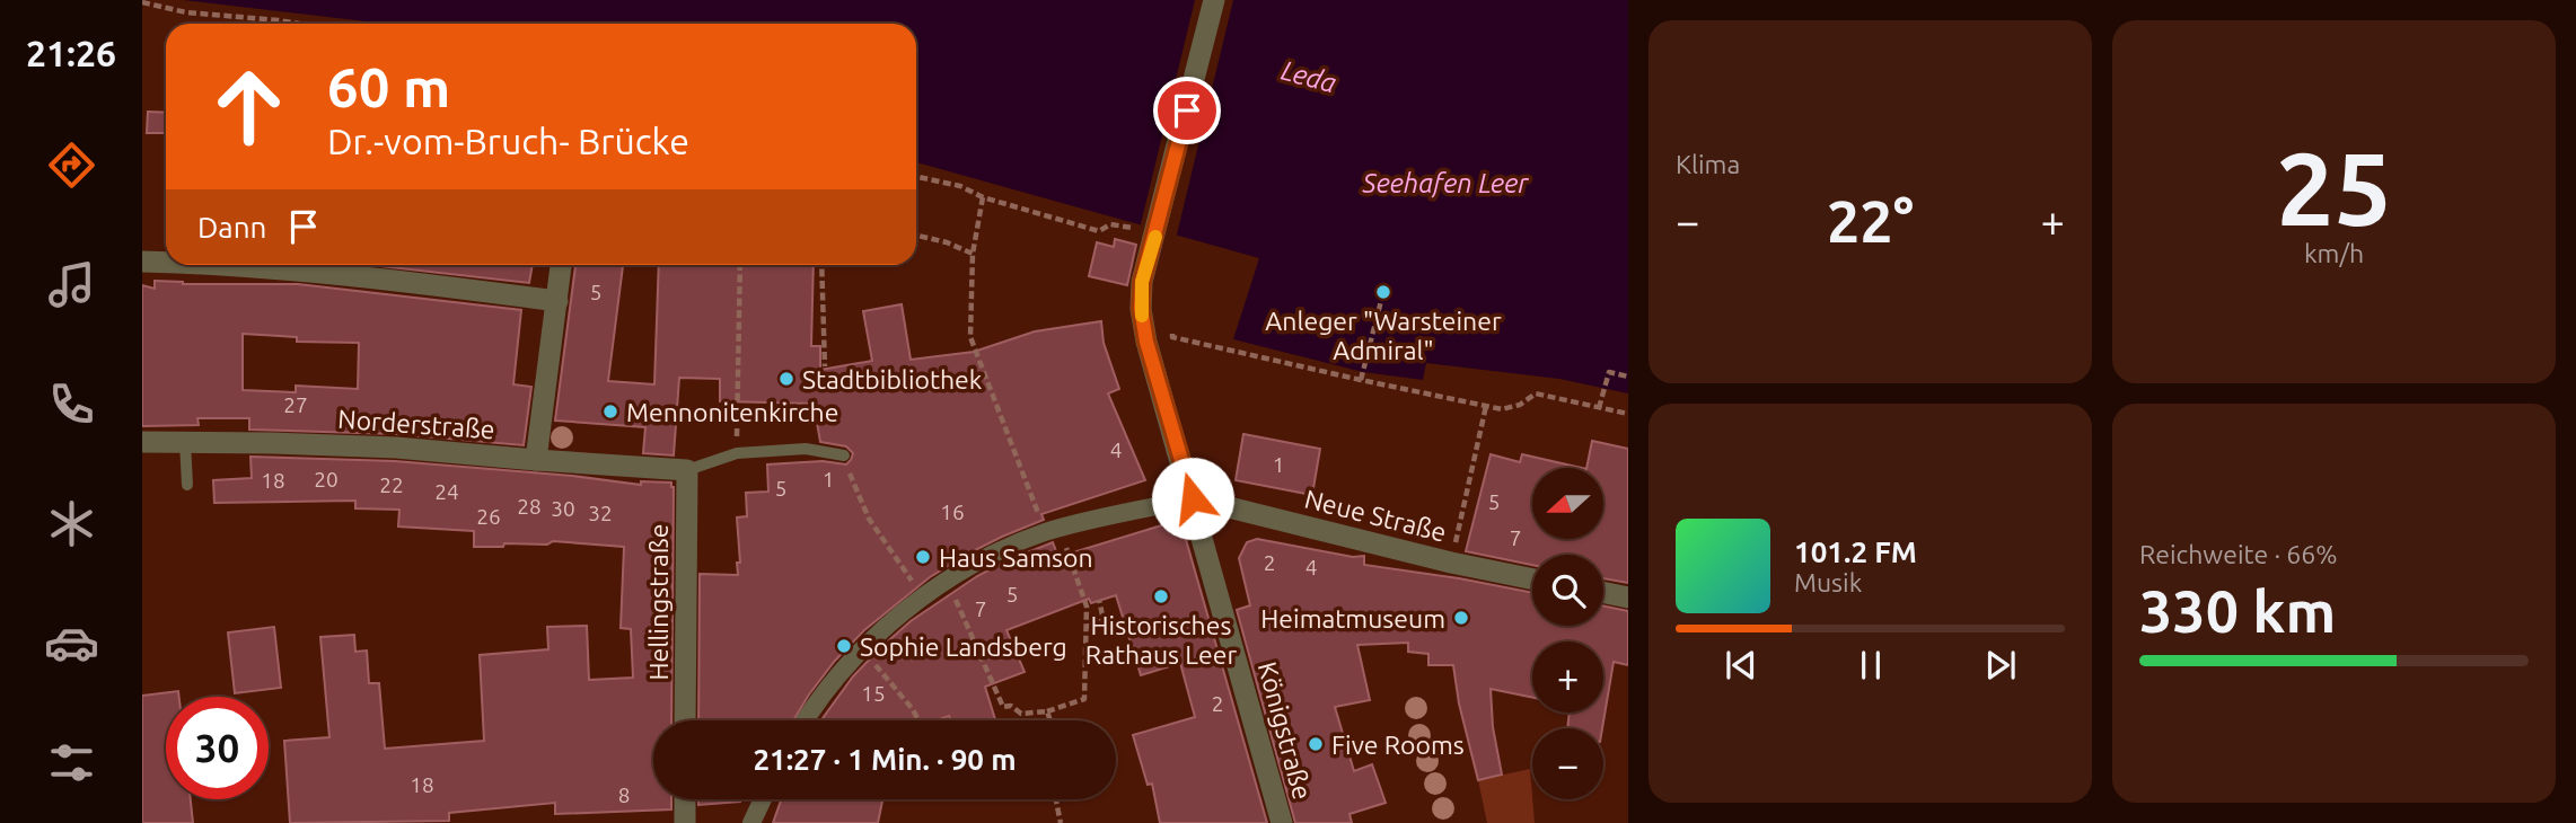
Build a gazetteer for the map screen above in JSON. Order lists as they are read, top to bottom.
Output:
{
  "streets": {
    "street": [
      "Norderstraße",
      "Neue Straße",
      "Hellingstraße",
      "Königstraße"
    ]
  },
  "crossings": [
    ["Norderstraße", "Hellingstraße"],
    ["Neue Straße", "Königstraße"]
  ],
  "water": ["Leda", "Seehafen Leer"],
  "places": [
    "Anleger \"Warsteiner Admiral\"",
    "Stadtbibliothek",
    "Mennonitenkirche",
    "Haus Samson",
    "Historisches Rathaus Leer",
    "Heimatmuseum",
    "Sophie Landsberg",
    "Five Rooms"
  ],
  "house_numbers": [
    "5",
    "27",
    "4",
    "1",
    "20",
    "1",
    "18",
    "22",
    "5",
    "24",
    "5",
    "28",
    "30",
    "16",
    "32",
    "26",
    "7",
    "2",
    "4",
    "5",
    "7",
    "15",
    "2",
    "18",
    "8"
  ],
  "north": "left",
  "page": {
    "tabs": "21:26",
    "tile": [
      "Klima",
      ["25", "km/h"],
      ["Reichweite · 66%", "330 km"]
    ],
    "turn": ["60 m", "Dr.-vom-Bruch- Brücke"],
    "then": "Dann",
    "heat": ["−", "22°", "+"],
    "map_buttons": ["+", "−"],
    "song": ["101.2 FM", "Musik"],
    "limit": "30",
    "trip": "21:27 · 1 Min. · 90 m"
  }
}
